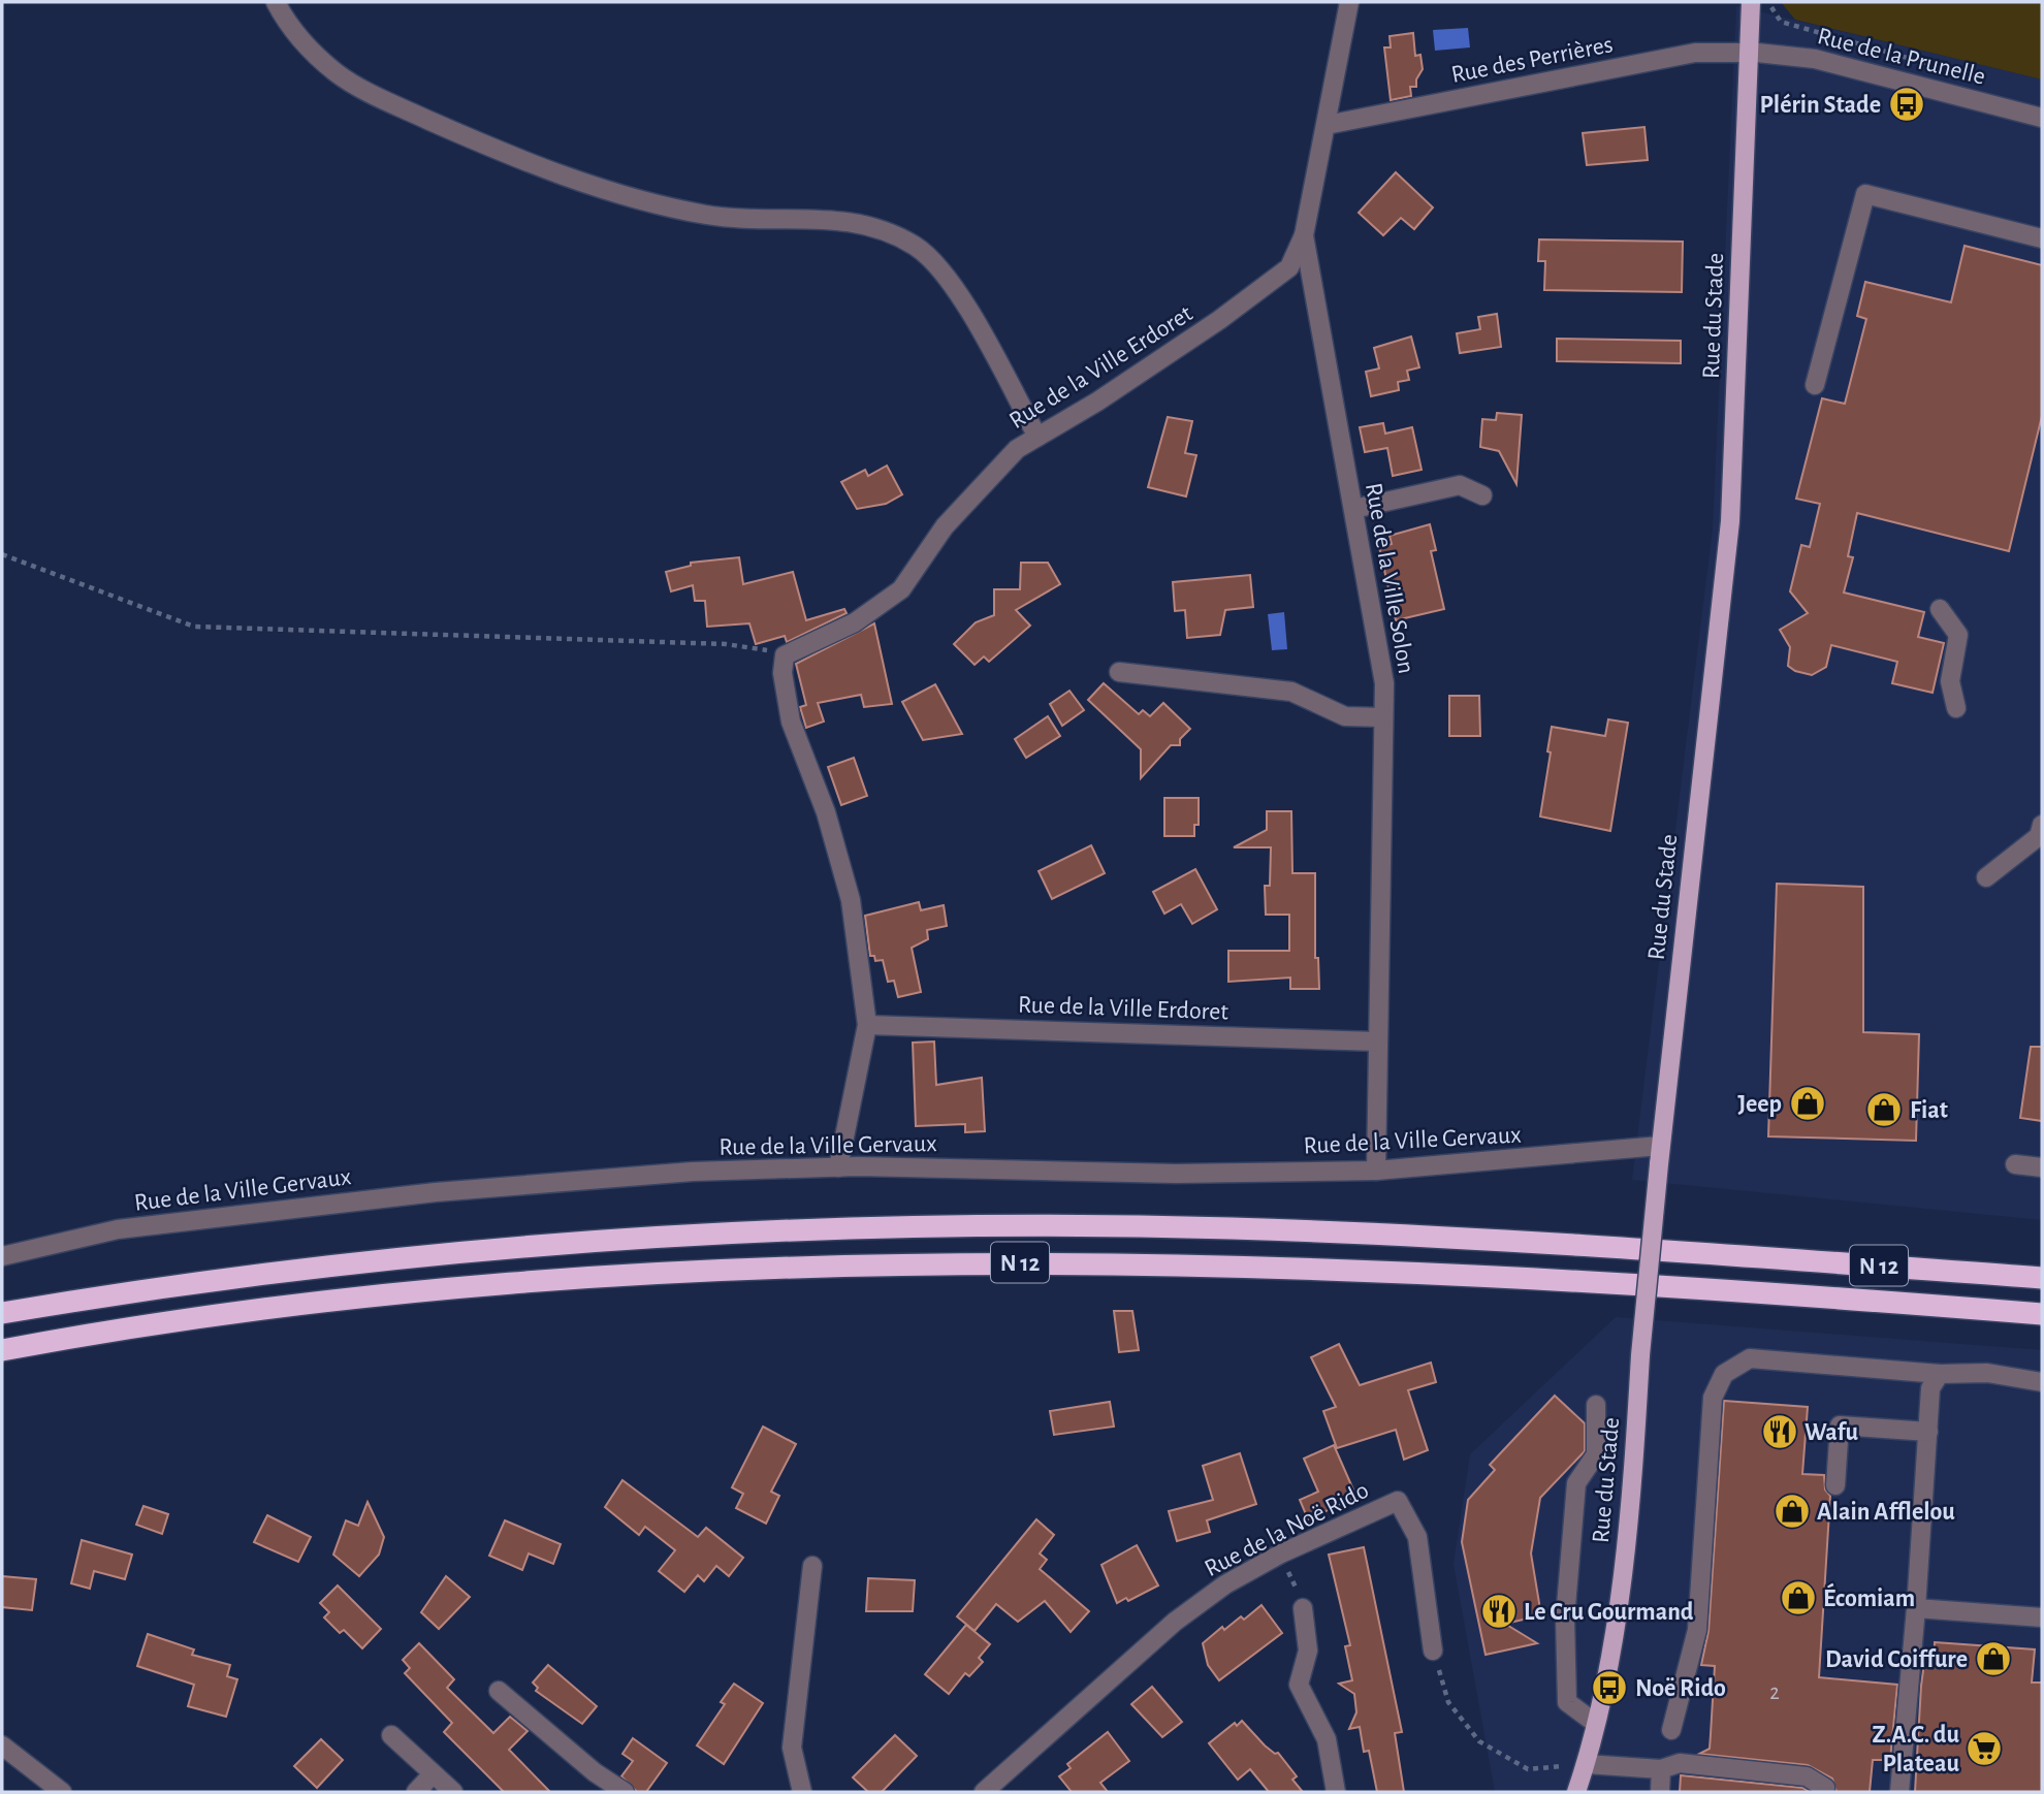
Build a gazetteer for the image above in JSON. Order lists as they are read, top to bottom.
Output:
{
  "streets": {
    "highway": ["N 12"],
    "main road": ["Rue du Stade"],
    "street": [
      "Rue de la Prunelle",
      "Rue des Perrières",
      "Rue de la Ville Erdoret",
      "Rue de la Ville Solon",
      "Rue de la Ville Gervaux",
      "Rue de la Noë Rido"
    ]
  },
  "crossings": [
    ["Rue de la Prunelle", "Rue des Perrières"],
    ["Rue de la Prunelle", "Rue du Stade"],
    ["Rue des Perrières", "Rue du Stade"],
    ["Rue des Perrières", "Rue de la Ville Solon"],
    ["Rue du Stade", "Rue de la Ville Gervaux"],
    ["Rue de la Ville Erdoret", "Rue de la Ville Solon"],
    ["Rue de la Ville Solon", "Rue de la Ville Gervaux"]
  ],
  "places": {
    "bus stop": ["Plérin Stade", "Noë Rido"],
    "shop": [
      "Jeep",
      "Fiat",
      "Alain Afflelou",
      "Écomiam",
      "David Coiffure"
    ],
    "restaurant": ["Wafu", "Le Cru Gourmand"],
    "supermarket": ["Z.A.C. du Plateau"]
  },
  "house_numbers": ["2"]
}
